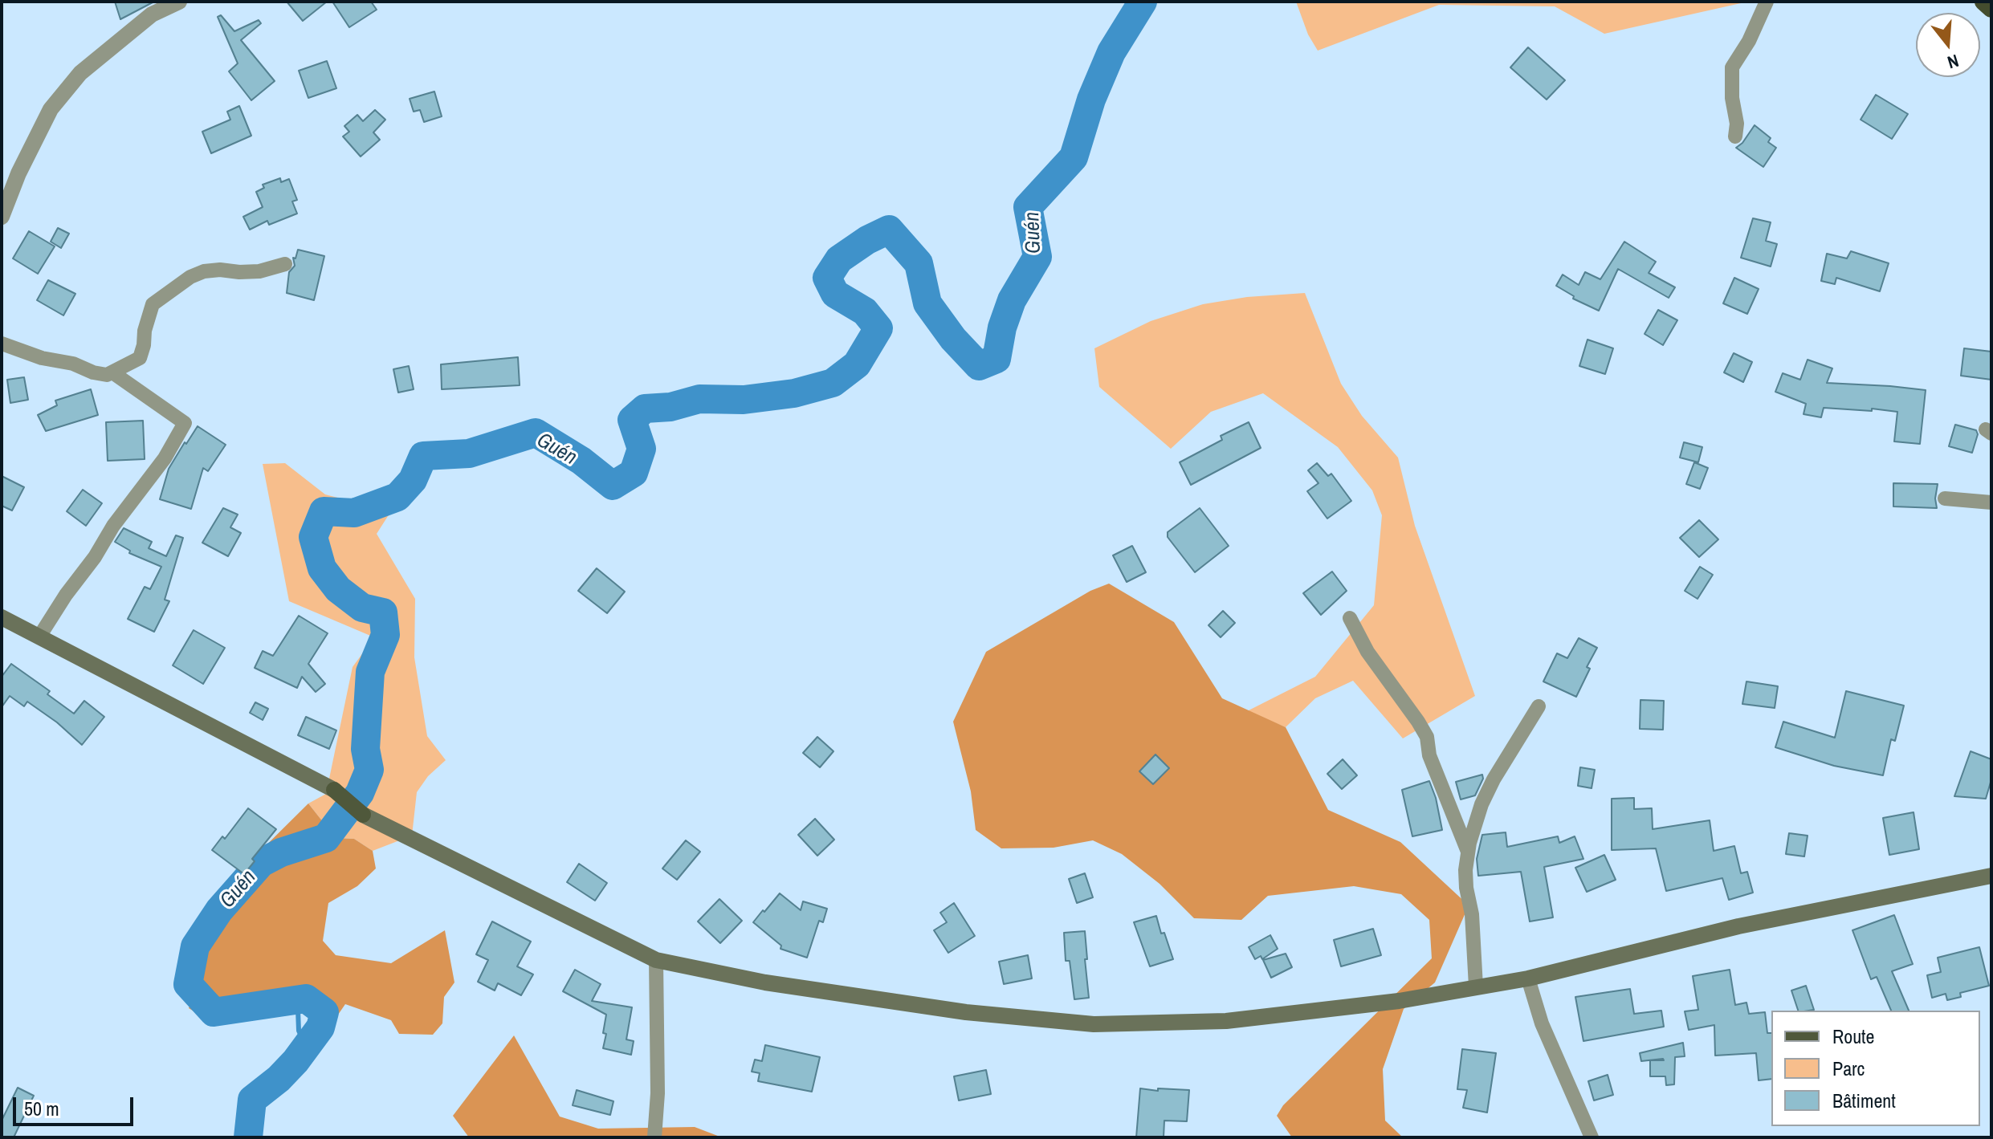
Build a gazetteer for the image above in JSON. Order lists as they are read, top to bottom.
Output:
{
  "water": ["Guén"],
  "legend": ["Route", "Parc", "Bâtiment"],
  "scale_bar": "50 m",
  "north": "bottom"
}
